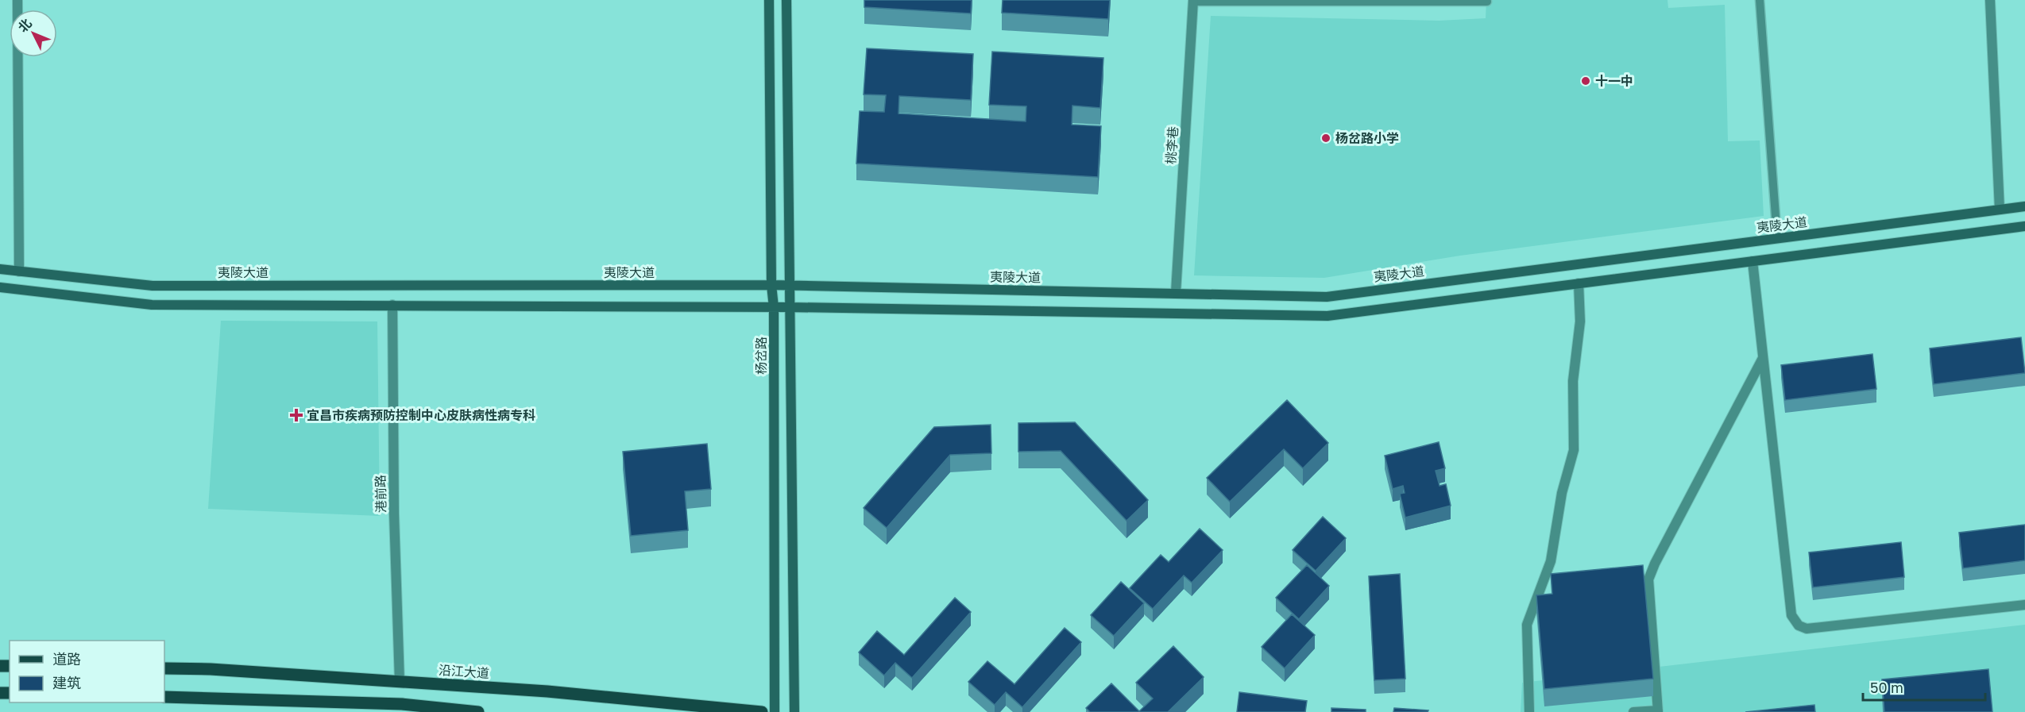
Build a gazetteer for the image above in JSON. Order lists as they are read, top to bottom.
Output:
{
  "streets": {
    "main road": ["夷陵大道", "杨岔路", "沿江大道"],
    "street": ["桃李巷", "港前路"]
  },
  "crossings": [
    ["桃李巷", "夷陵大道"],
    ["夷陵大道", "杨岔路"],
    ["港前路", "沿江大道"]
  ],
  "places": {
    "other": ["十一中", "杨岔路小学"],
    "health": ["宜昌市疾病预防控制中心皮肤病性病专科"]
  },
  "legend": ["道路", "建筑"],
  "scale_bar": "50 m",
  "north": "top left"
}
